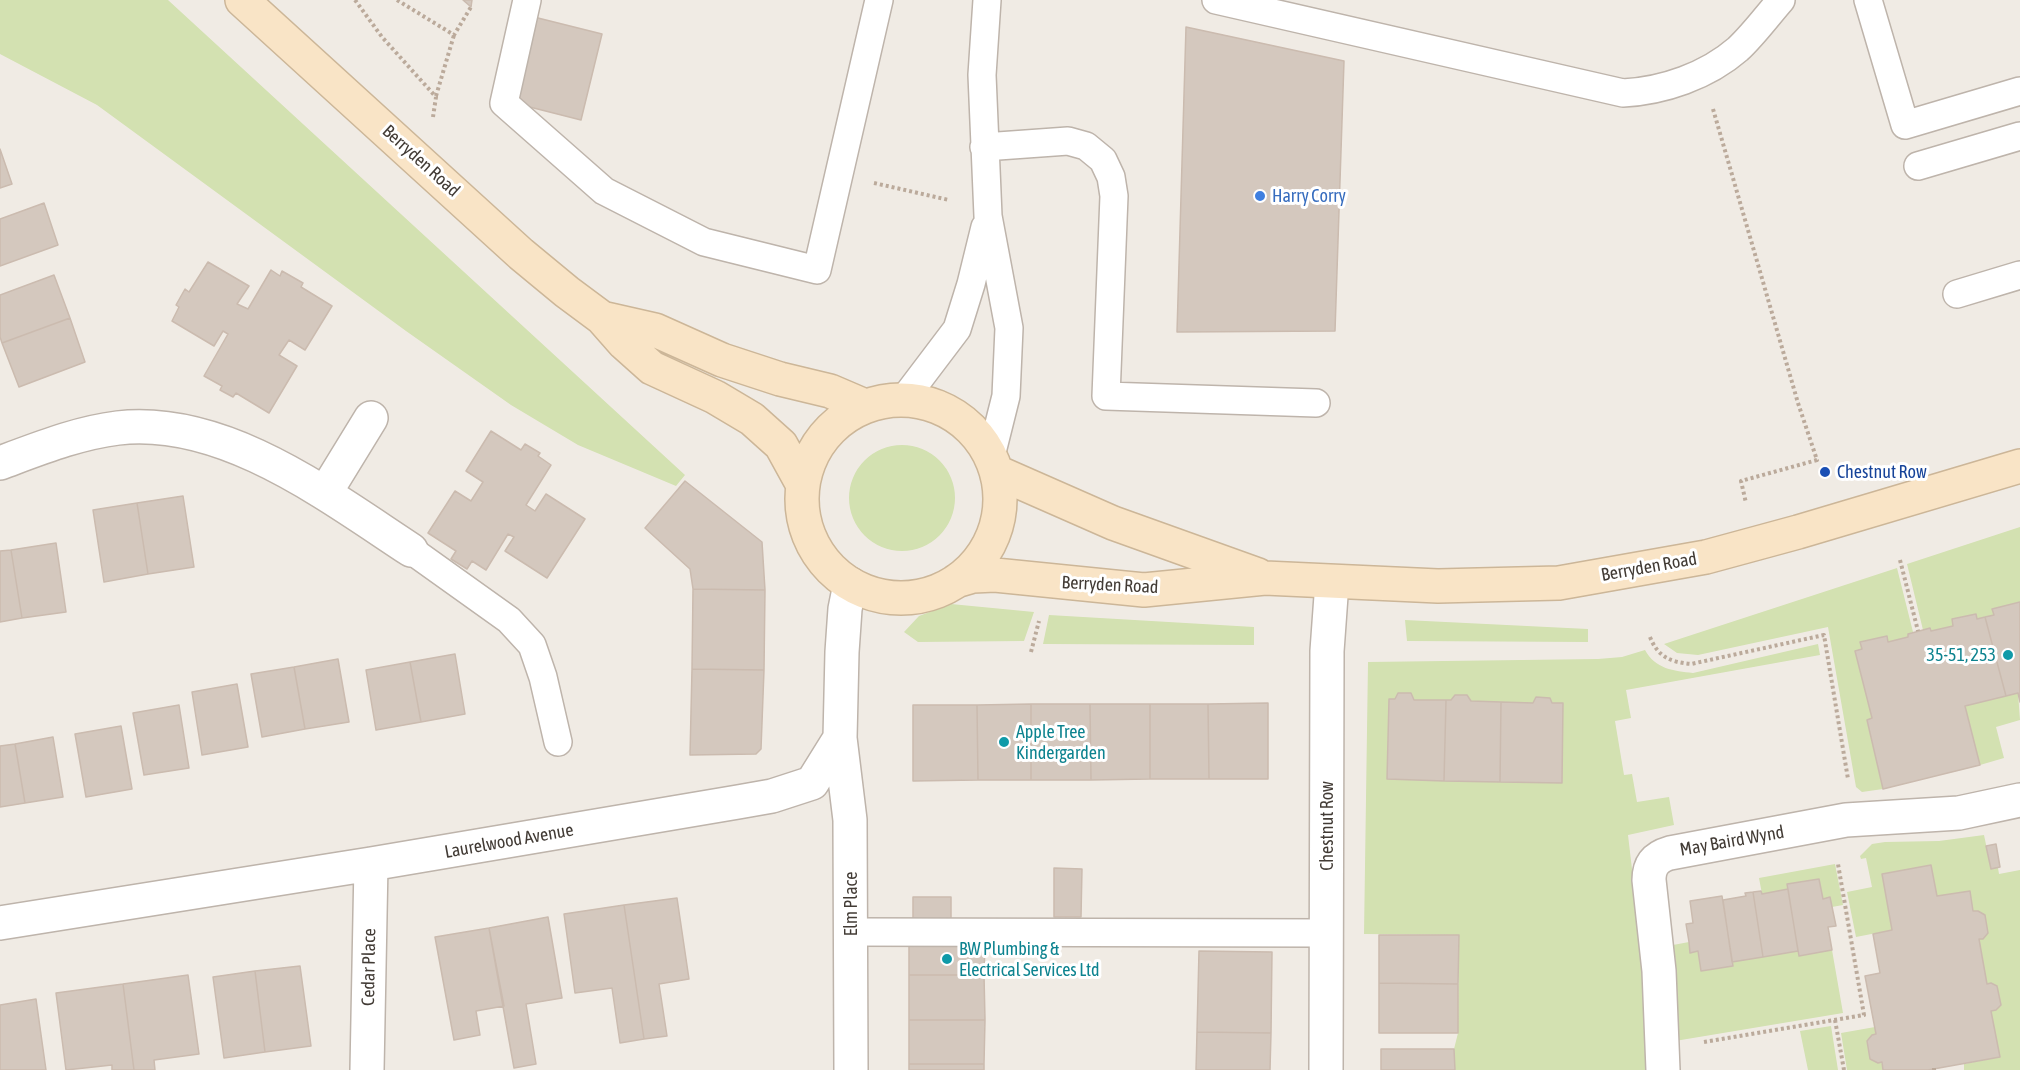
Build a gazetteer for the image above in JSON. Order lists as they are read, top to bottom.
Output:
{
  "streets": {
    "main road": ["Berryden Road"],
    "street": [
      "Chestnut Row",
      "Laurelwood Avenue",
      "May Baird Wynd",
      "Elm Place",
      "Cedar Place"
    ]
  },
  "crossings": [
    ["Berryden Road", "Chestnut Row"],
    ["Laurelwood Avenue", "Elm Place"],
    ["Laurelwood Avenue", "Cedar Place"]
  ],
  "places": [
    "Harry Corry",
    "Chestnut Row",
    "35-51, 253",
    "Apple Tree Kindergarden",
    "BW Plumbing & Electrical Services Ltd"
  ]
}
